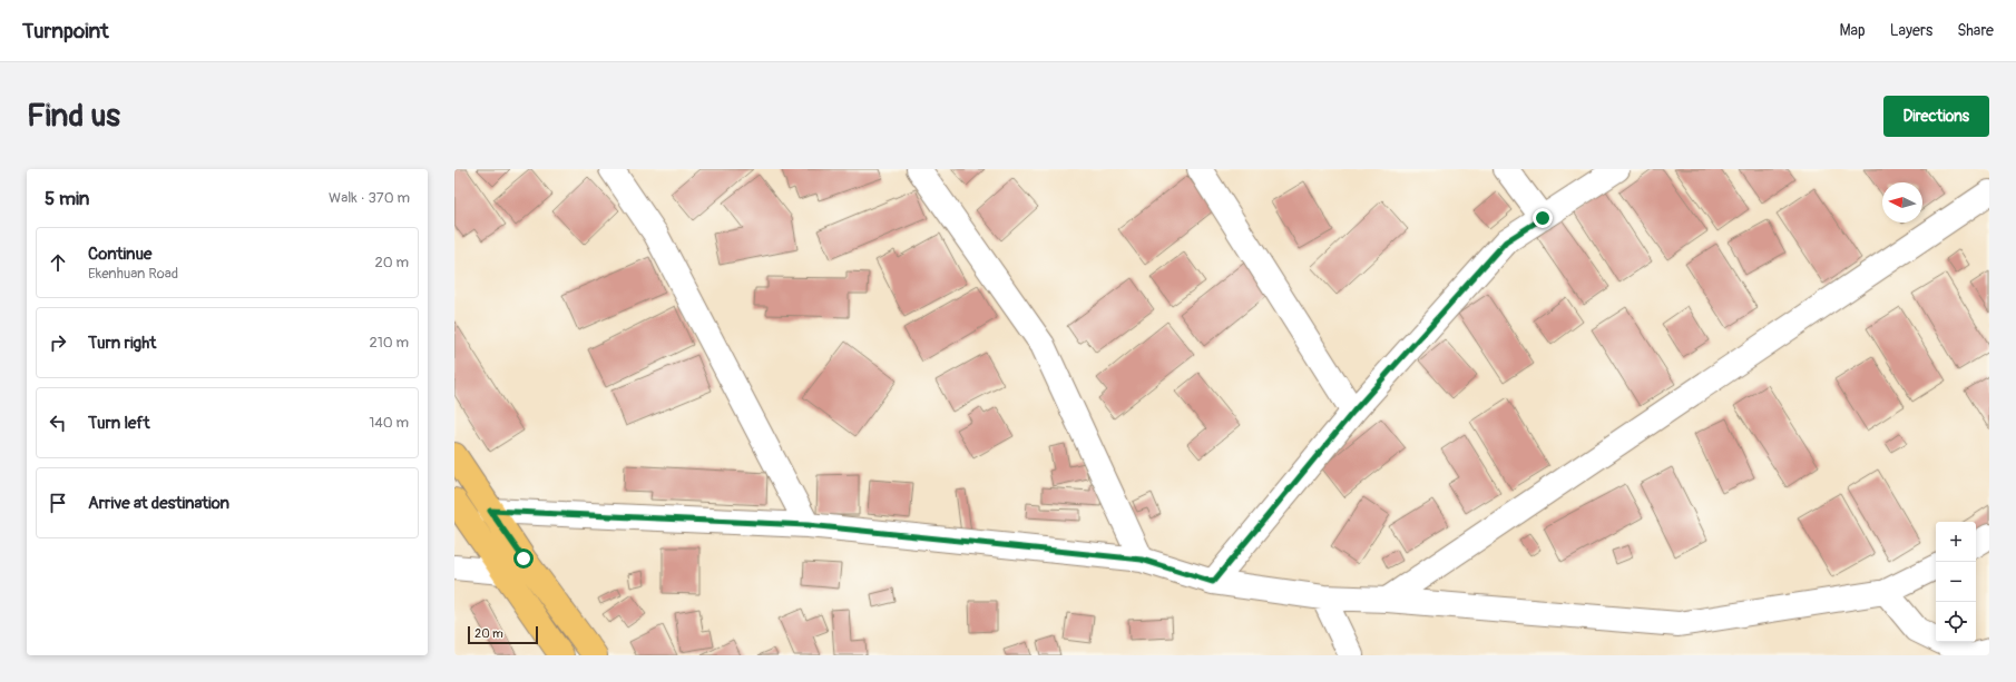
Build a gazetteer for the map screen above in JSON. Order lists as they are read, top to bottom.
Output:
{
  "scale_bar": "20 m",
  "north": "left",
  "page": {
    "header": "Turnpoint",
    "nav": ["Map", "Layers", "Share"],
    "buttons": "Directions",
    "title": "Find us",
    "heading": ["5 min", "Walk · 370 m"],
    "list": [
      ["Continue", "Ekenhuan Road", "20 m"],
      ["Turn right", "210 m"],
      ["Turn left", "140 m"],
      "Arrive at destination"
    ],
    "map_buttons": ["+", "−"],
    "scale": "20 m"
  }
}
